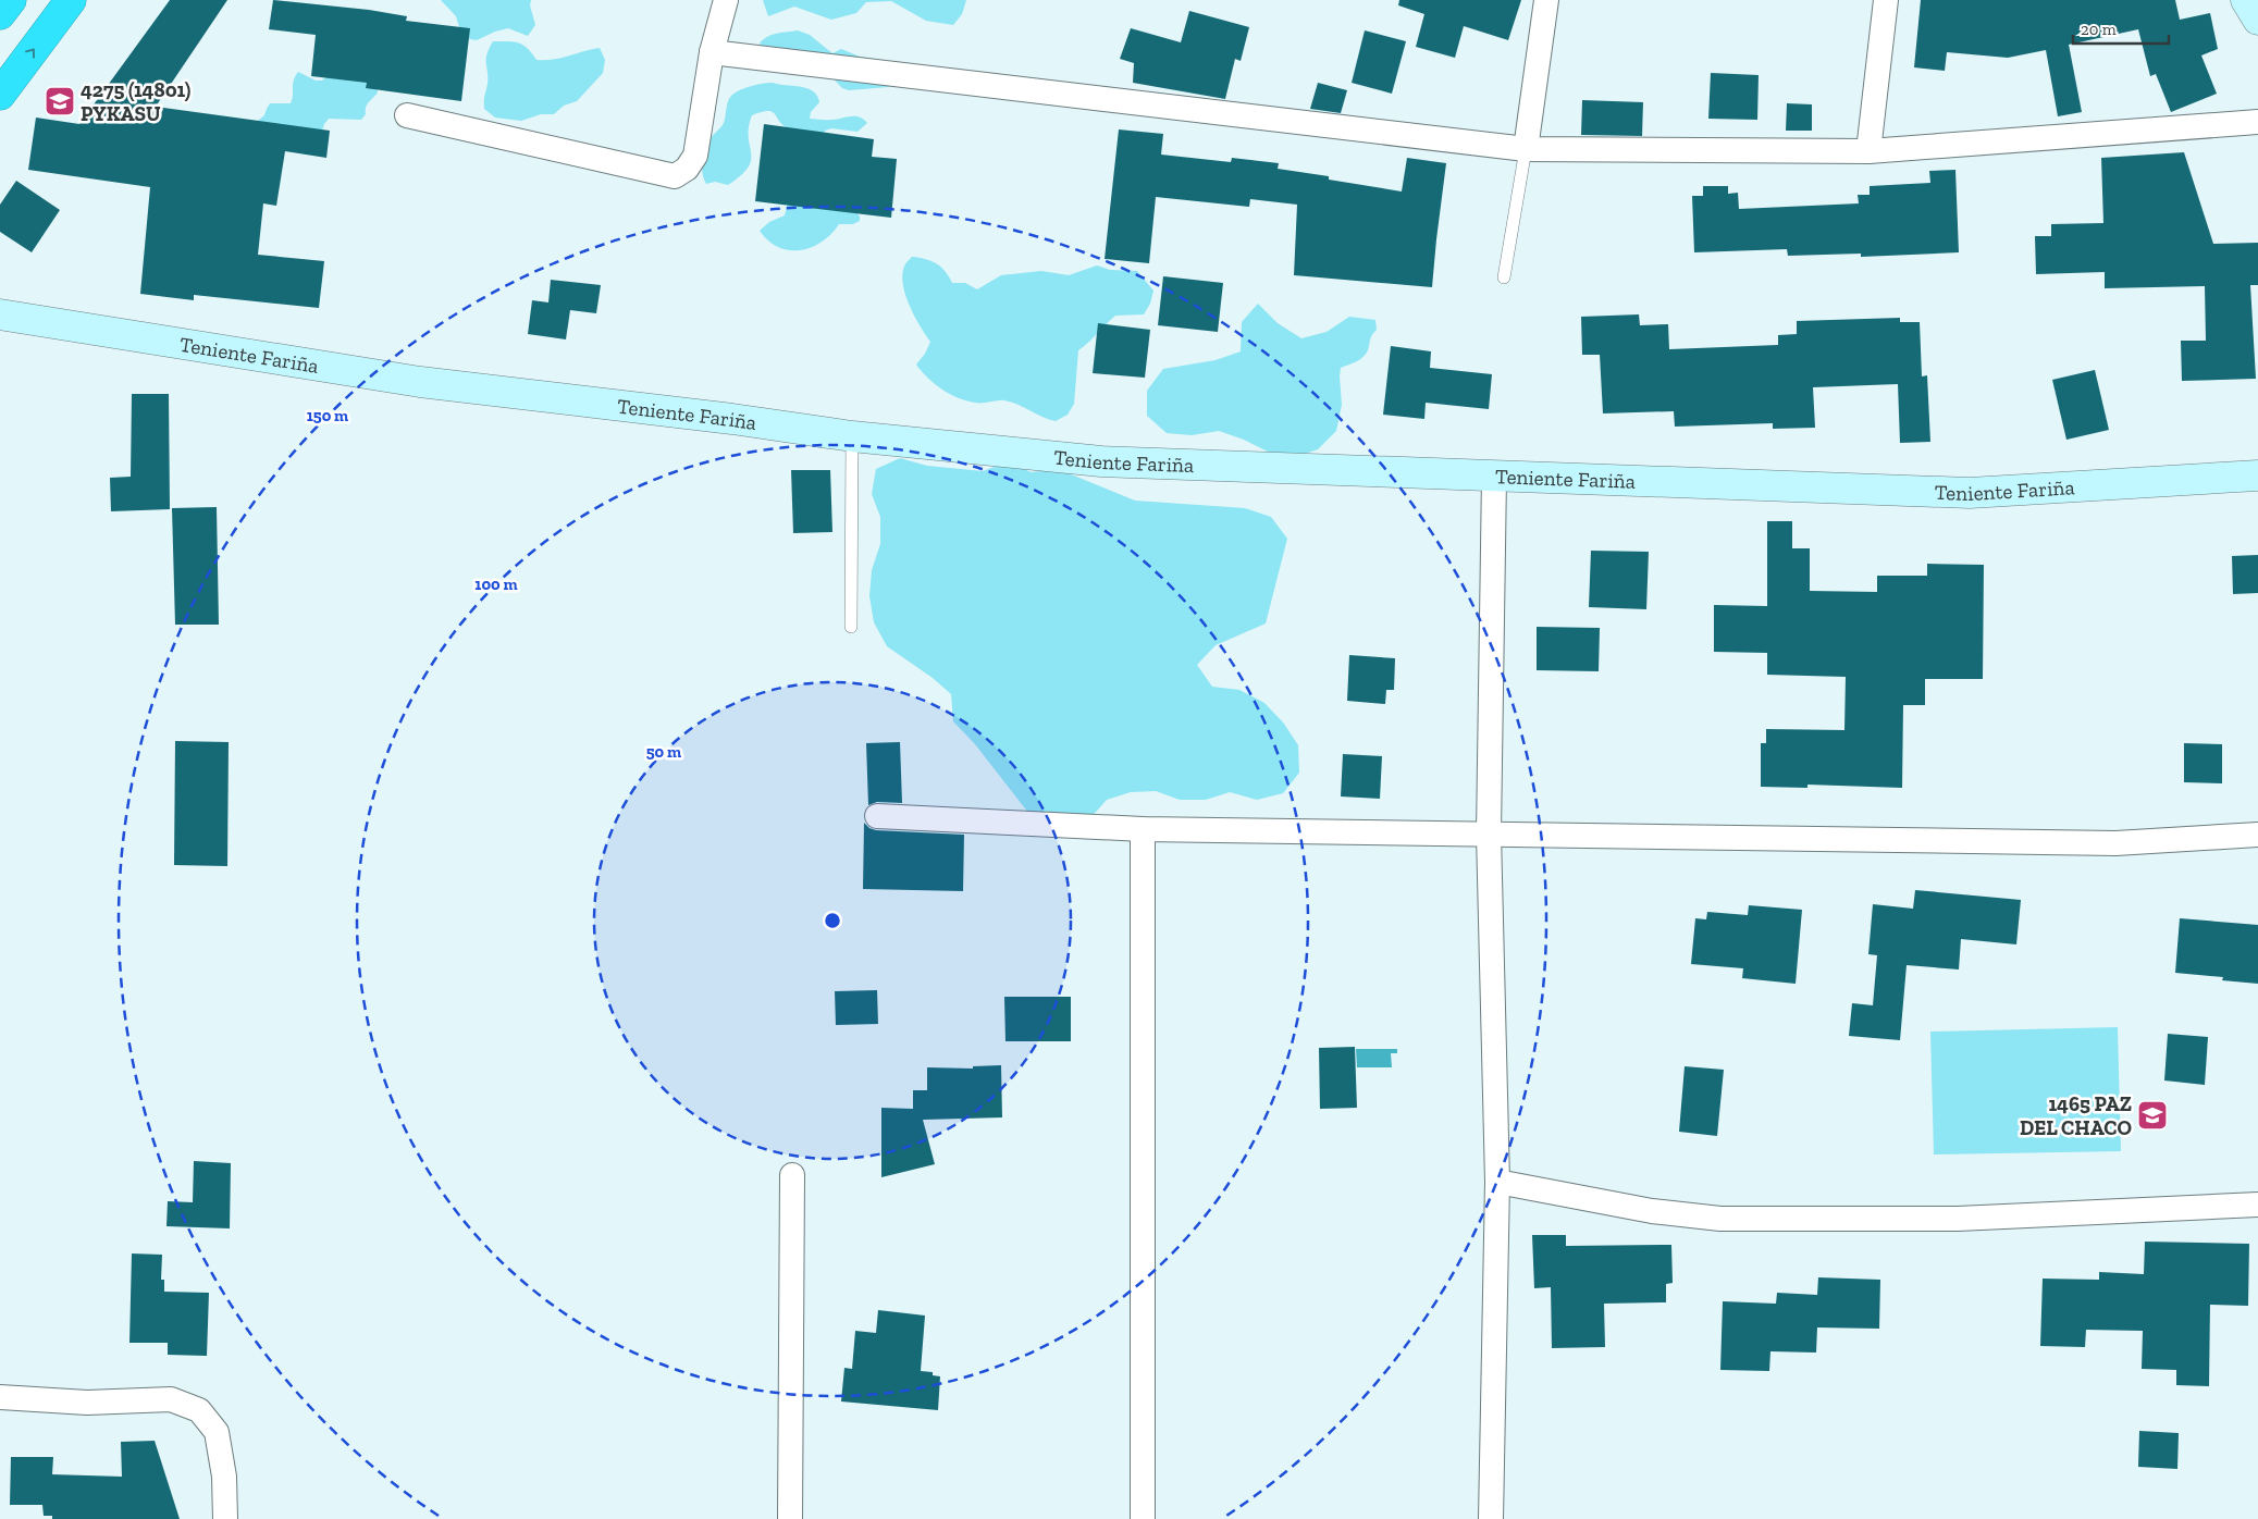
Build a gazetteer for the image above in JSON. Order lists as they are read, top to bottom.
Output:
{
  "streets": {
    "street": ["Teniente Fariña"]
  },
  "places": {
    "school or university": ["4275 (14801) PYKASU", "1465 PAZ DEL CHACO"]
  },
  "scale_bar": "20 m",
  "rings": ["150 m", "100 m", "50 m"]
}
